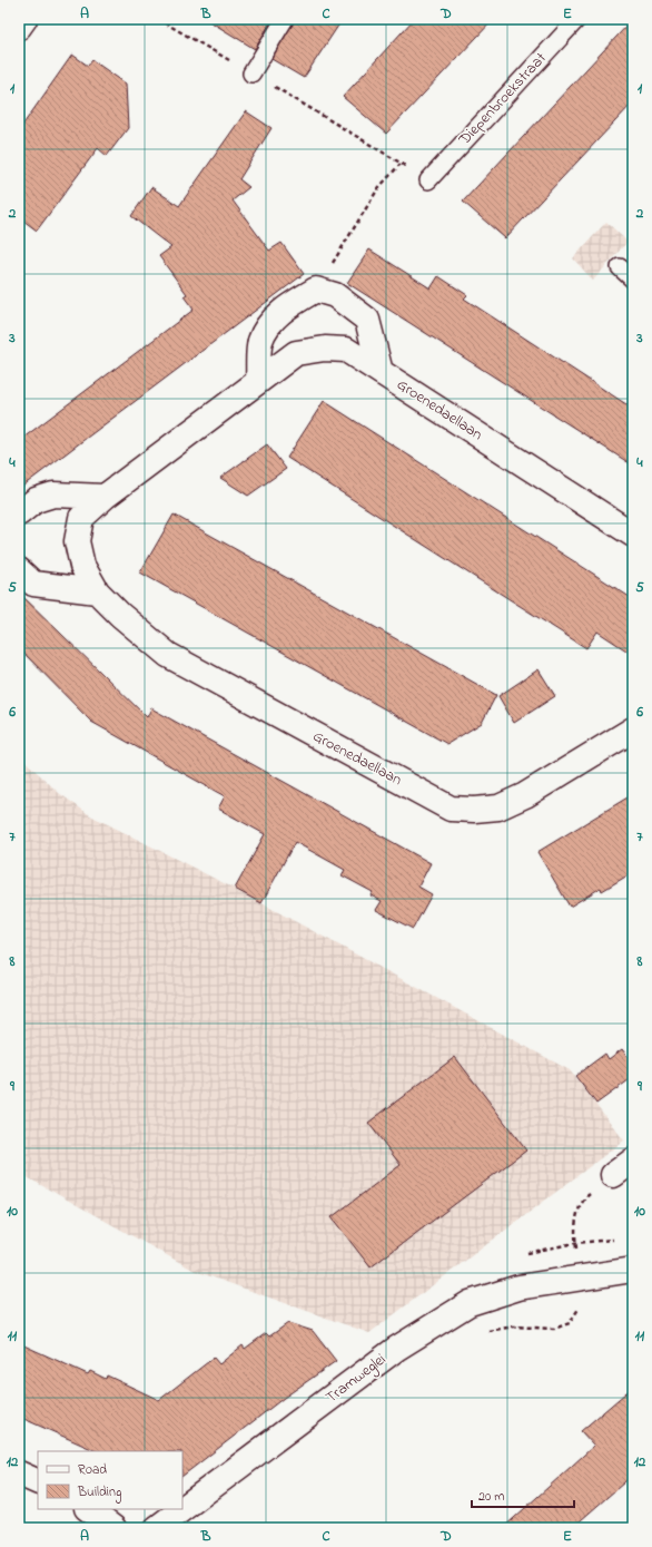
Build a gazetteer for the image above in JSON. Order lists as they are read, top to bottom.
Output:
{
  "streets": {
    "street": ["Groenedaellaan", "Tramweglei"],
    "lane": ["Diepenbroekstraat"]
  },
  "legend": ["Road", "Building"],
  "scale_bar": "20 m",
  "grid": {
    "columns": [
      "A",
      "B",
      "C",
      "D",
      "E"
    ],
    "rows": [
      "1",
      "2",
      "3",
      "4",
      "5",
      "6",
      "7",
      "8",
      "9",
      "10",
      "11",
      "12"
    ]
  }
}
